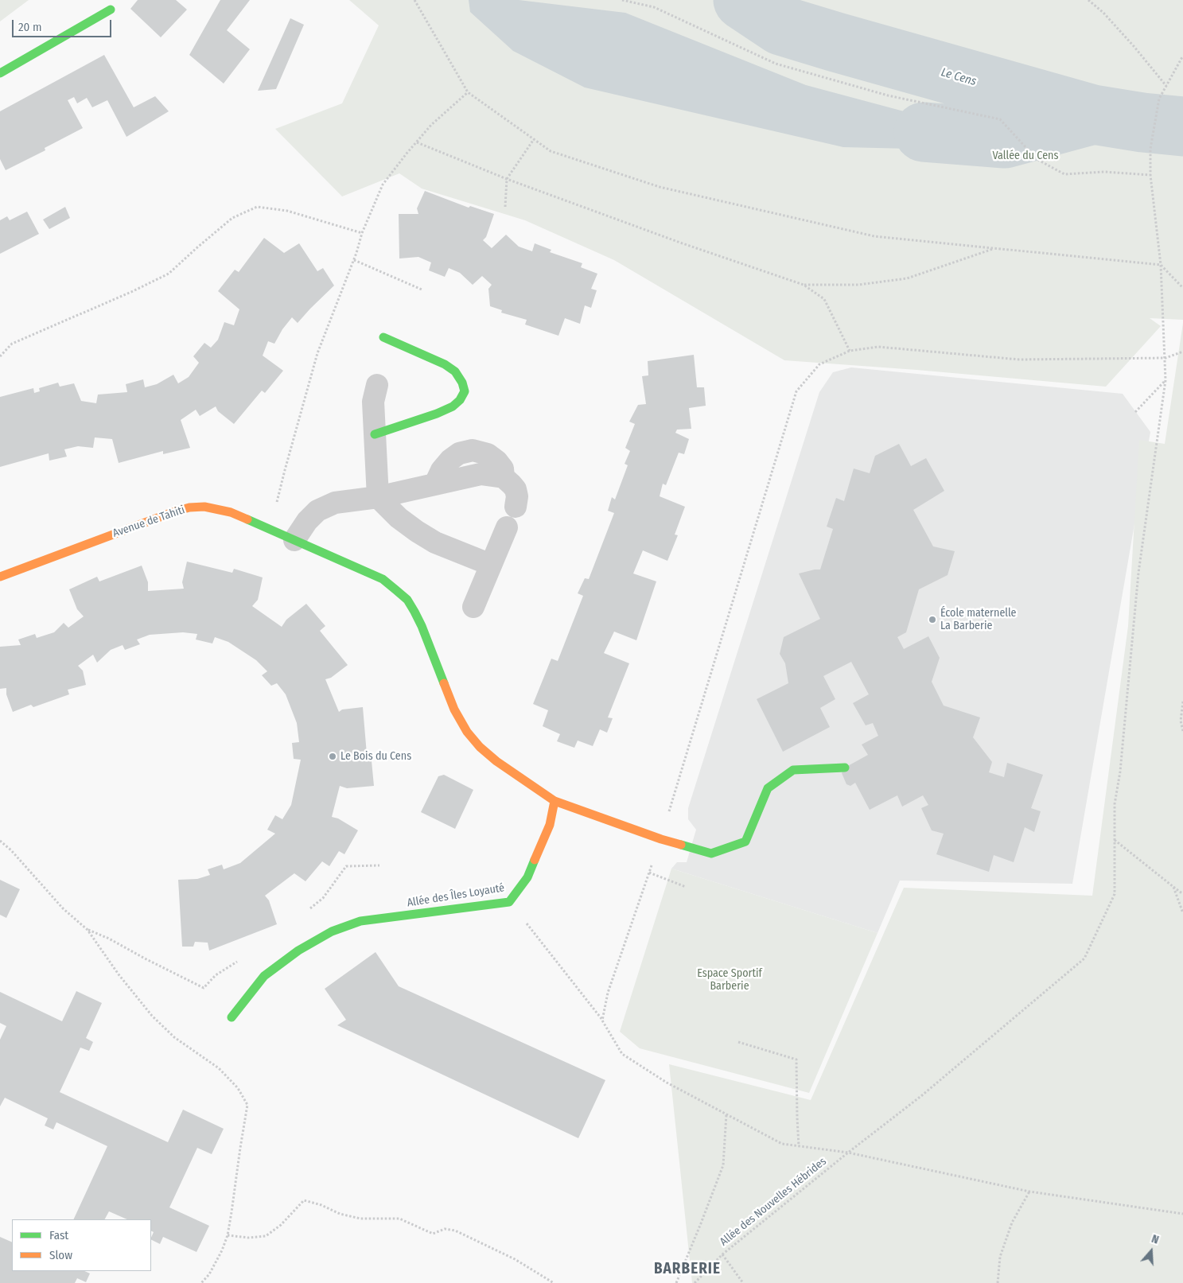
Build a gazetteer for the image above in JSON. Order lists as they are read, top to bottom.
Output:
{
  "streets": {
    "street": ["Avenue de Tahiti", "Allée des Îles Loyauté"],
    "path": ["Allée des Nouvelles Hébrides"]
  },
  "districts": ["BARBERIE"],
  "water": ["Le Cens"],
  "parks": ["Vallée du Cens", "Espace Sportif Barberie"],
  "places": ["École maternelle La Barberie", "Le Bois du Cens"],
  "legend": ["Fast", "Slow"],
  "scale_bar": "20 m",
  "north": "top"
}
